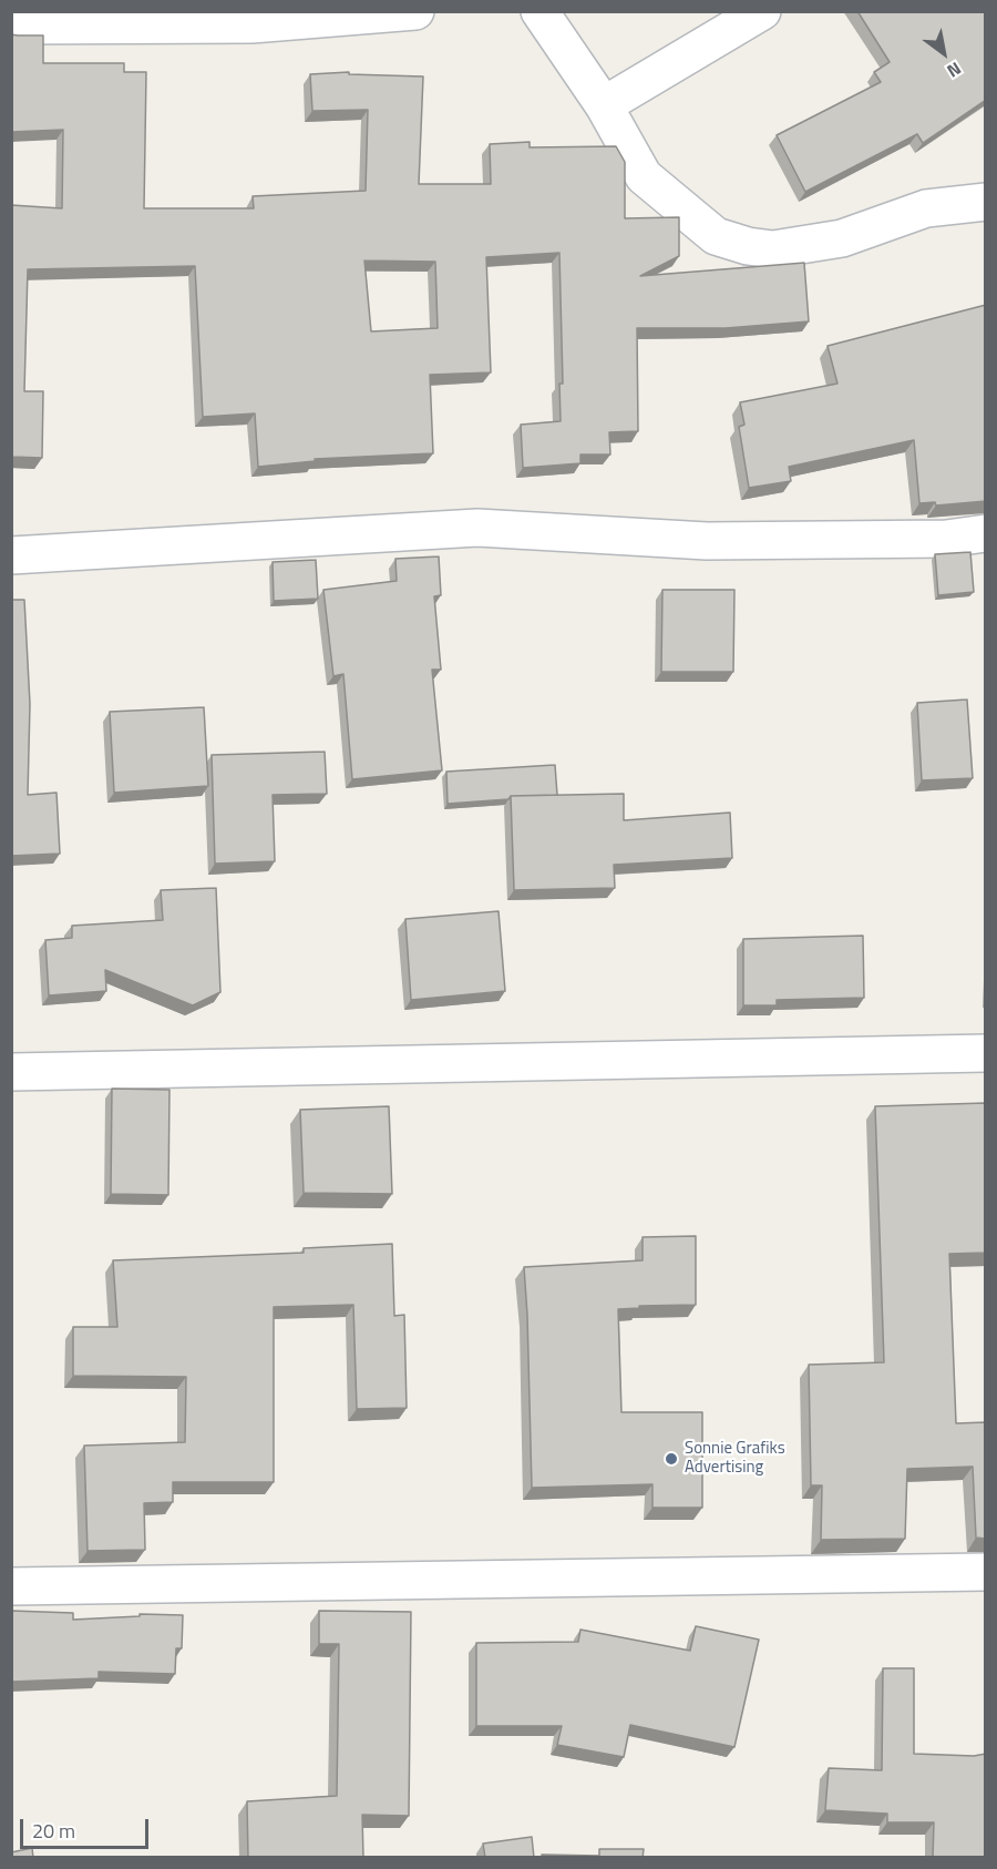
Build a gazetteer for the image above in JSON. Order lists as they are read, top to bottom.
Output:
{
  "places": ["Sonnie Grafiks Advertising"],
  "scale_bar": "20 m",
  "north": "bottom right"
}
